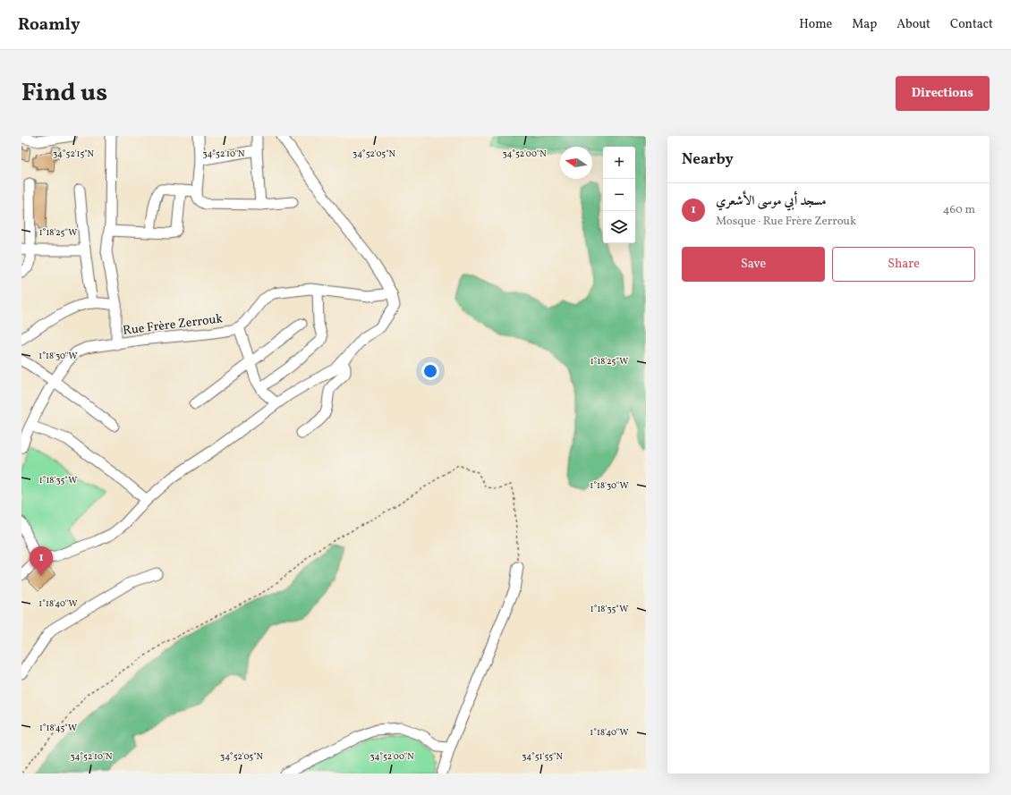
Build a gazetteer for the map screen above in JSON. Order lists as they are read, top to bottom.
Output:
{
  "streets": {
    "street": ["Rue Frère Zerrouk"]
  },
  "north": "left",
  "page": {
    "header": "Roamly",
    "nav": [
      "Home",
      "Map",
      "About",
      "Contact"
    ],
    "title": "Find us",
    "buttons": [
      "Directions",
      ["Save", "Share"]
    ],
    "heading": "Nearby",
    "map_buttons": ["+", "−"],
    "list": [
      {
        "mark": "1",
        "name": "مسجد أبي موسى الأشعري",
        "note": "Mosque · Rue Frère Zerrouk",
        "value": "460 m"
      }
    ],
    "pins": "1"
  },
  "coordinates": [
    "34°52'15\"N",
    "34°52'10\"N",
    "34°52'05\"N",
    "34°52'00\"N",
    "1°18'25\"W",
    "1°18'30\"W",
    "1°18'35\"W",
    "1°18'40\"W",
    "1°18'45\"W",
    "34°51'55\"N"
  ]
}
